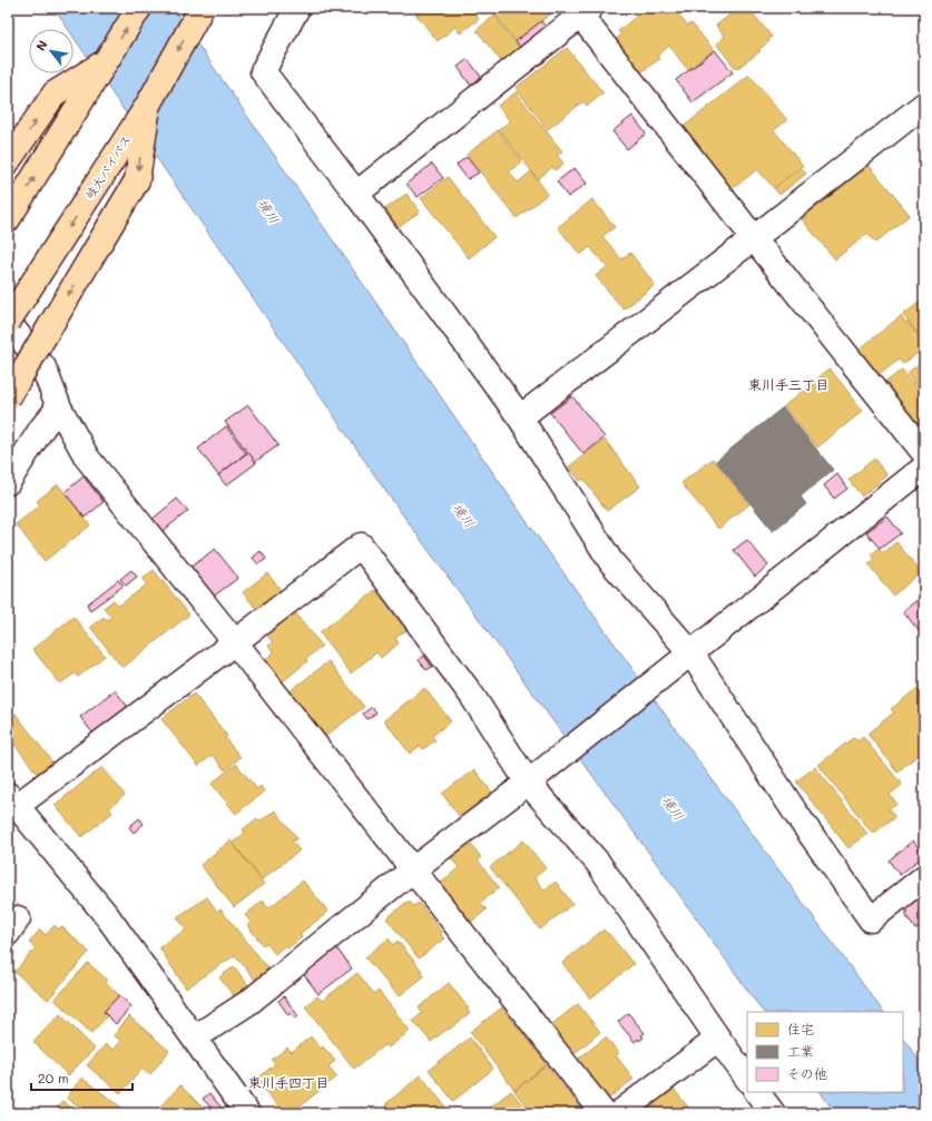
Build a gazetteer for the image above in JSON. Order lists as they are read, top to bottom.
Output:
{
  "streets": {
    "highway": ["岐大バイパス"]
  },
  "districts": ["東川手三丁目", "東川手四丁目"],
  "water": ["境川"],
  "legend": ["住宅", "工業", "その他"],
  "scale_bar": "20 m",
  "north": "top left"
}
